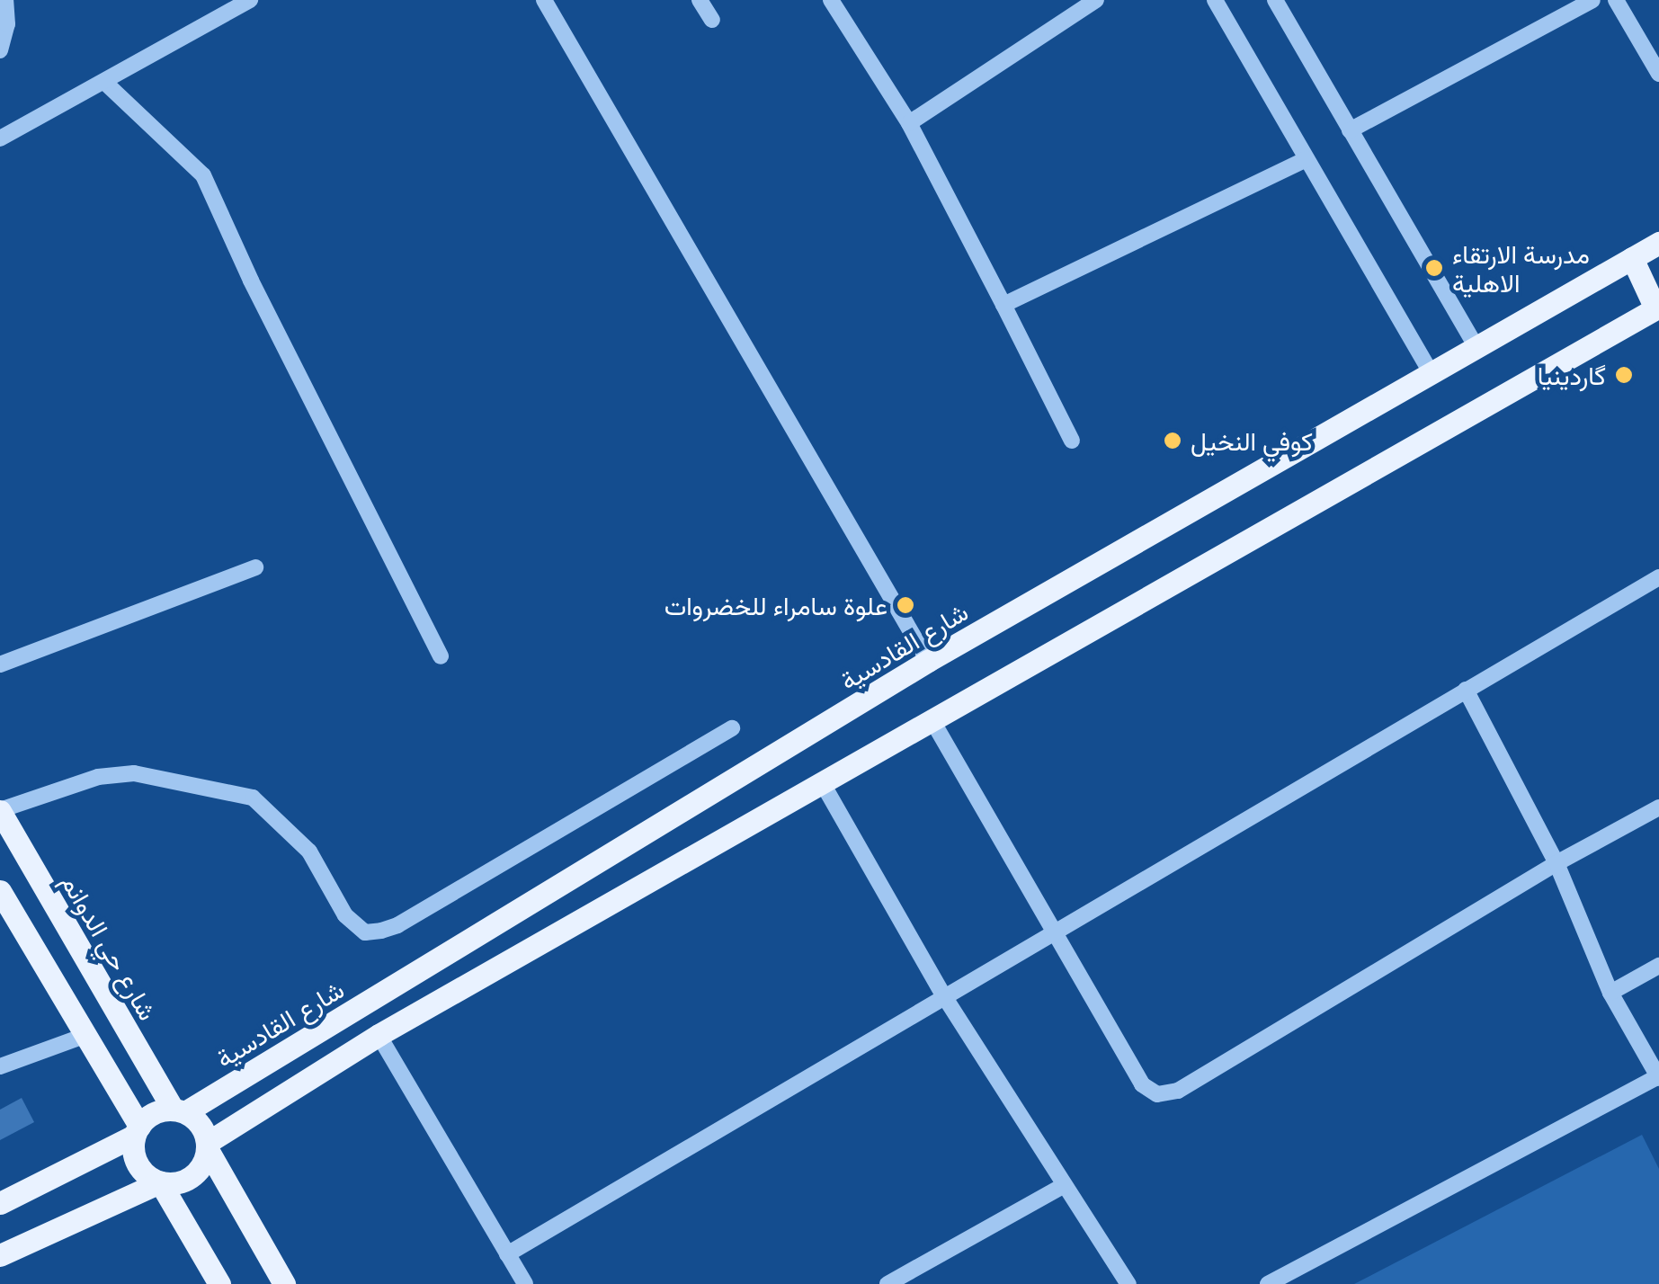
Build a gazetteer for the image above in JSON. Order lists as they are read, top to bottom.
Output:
{
  "streets": {
    "main road": ["شارع القادسية", "شارع حي الدوانم"]
  },
  "crossings": [
    ["شارع القادسية", "شارع حي الدوانم"]
  ],
  "places": [
    "مدرسة الارتقاء الاهلية",
    "گاردينيا",
    "كوفي النخيل",
    "علوة سامراء للخضروات"
  ]
}
